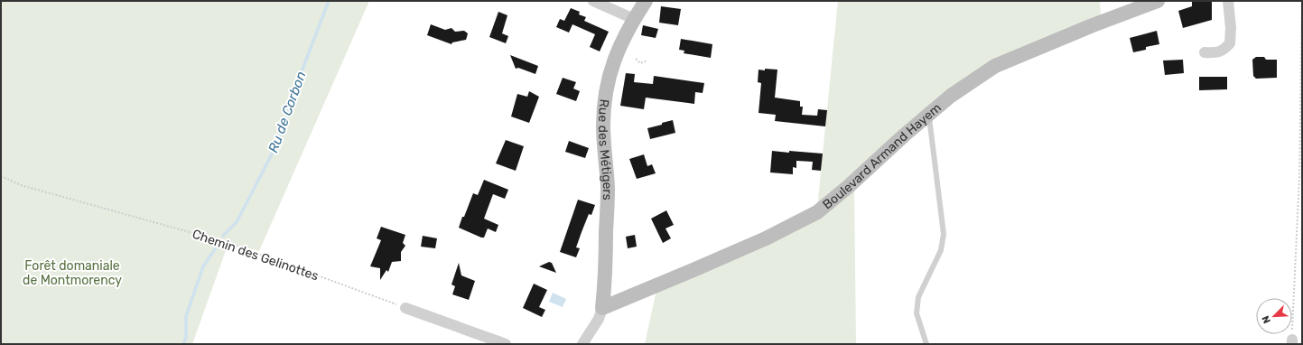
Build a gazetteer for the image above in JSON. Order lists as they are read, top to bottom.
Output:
{
  "streets": {
    "main road": ["Rue des Métigers", "Boulevard Armand Hayem"],
    "path": ["Chemin des Gelinottes"]
  },
  "crossings": [
    ["Rue des Métigers", "Boulevard Armand Hayem"]
  ],
  "water": ["Ru de Corbon"],
  "parks": ["Forêt domaniale de Montmorency"],
  "north": "bottom left"
}
